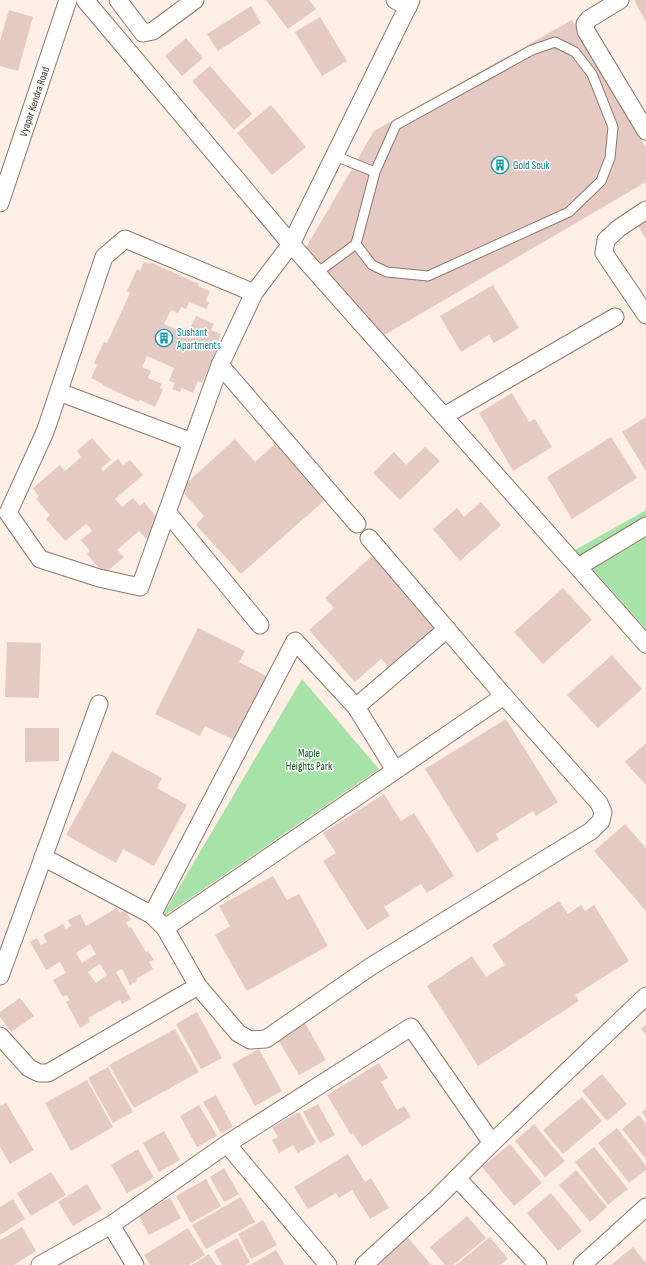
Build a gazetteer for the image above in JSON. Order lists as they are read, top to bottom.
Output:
{
  "streets": {
    "street": ["Vyapar Kendra Road"]
  },
  "parks": ["Maple Heights Park"],
  "places": {
    "building": ["Gold Souk", "Sushant Apartments"]
  }
}
